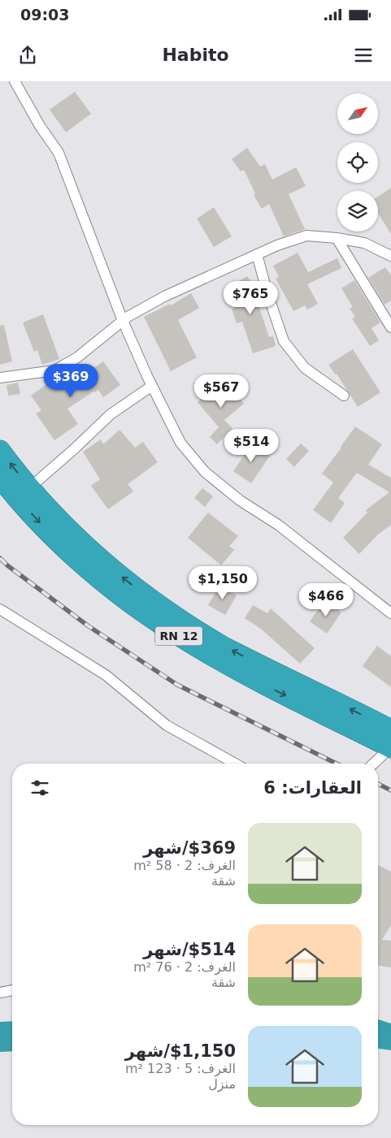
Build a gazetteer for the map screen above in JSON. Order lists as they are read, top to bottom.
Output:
{
  "streets": {
    "highway": ["RN 12"]
  },
  "north": "top right",
  "page": {
    "status": "09:03",
    "header": "Habito",
    "price": [
      "$765",
      "$369",
      "$567",
      "$514",
      "$1,150",
      "$466"
    ],
    "heading": "العقارات: 6",
    "list": [
      {
        "name": "$369/شهر",
        "note": "الغرف: 2 · 58 m² · شقة"
      },
      {
        "name": "$514/شهر",
        "note": "الغرف: 2 · 76 m² · شقة"
      },
      {
        "name": "$1,150/شهر",
        "note": "الغرف: 5 · 123 m² · منزل"
      }
    ]
  }
}
